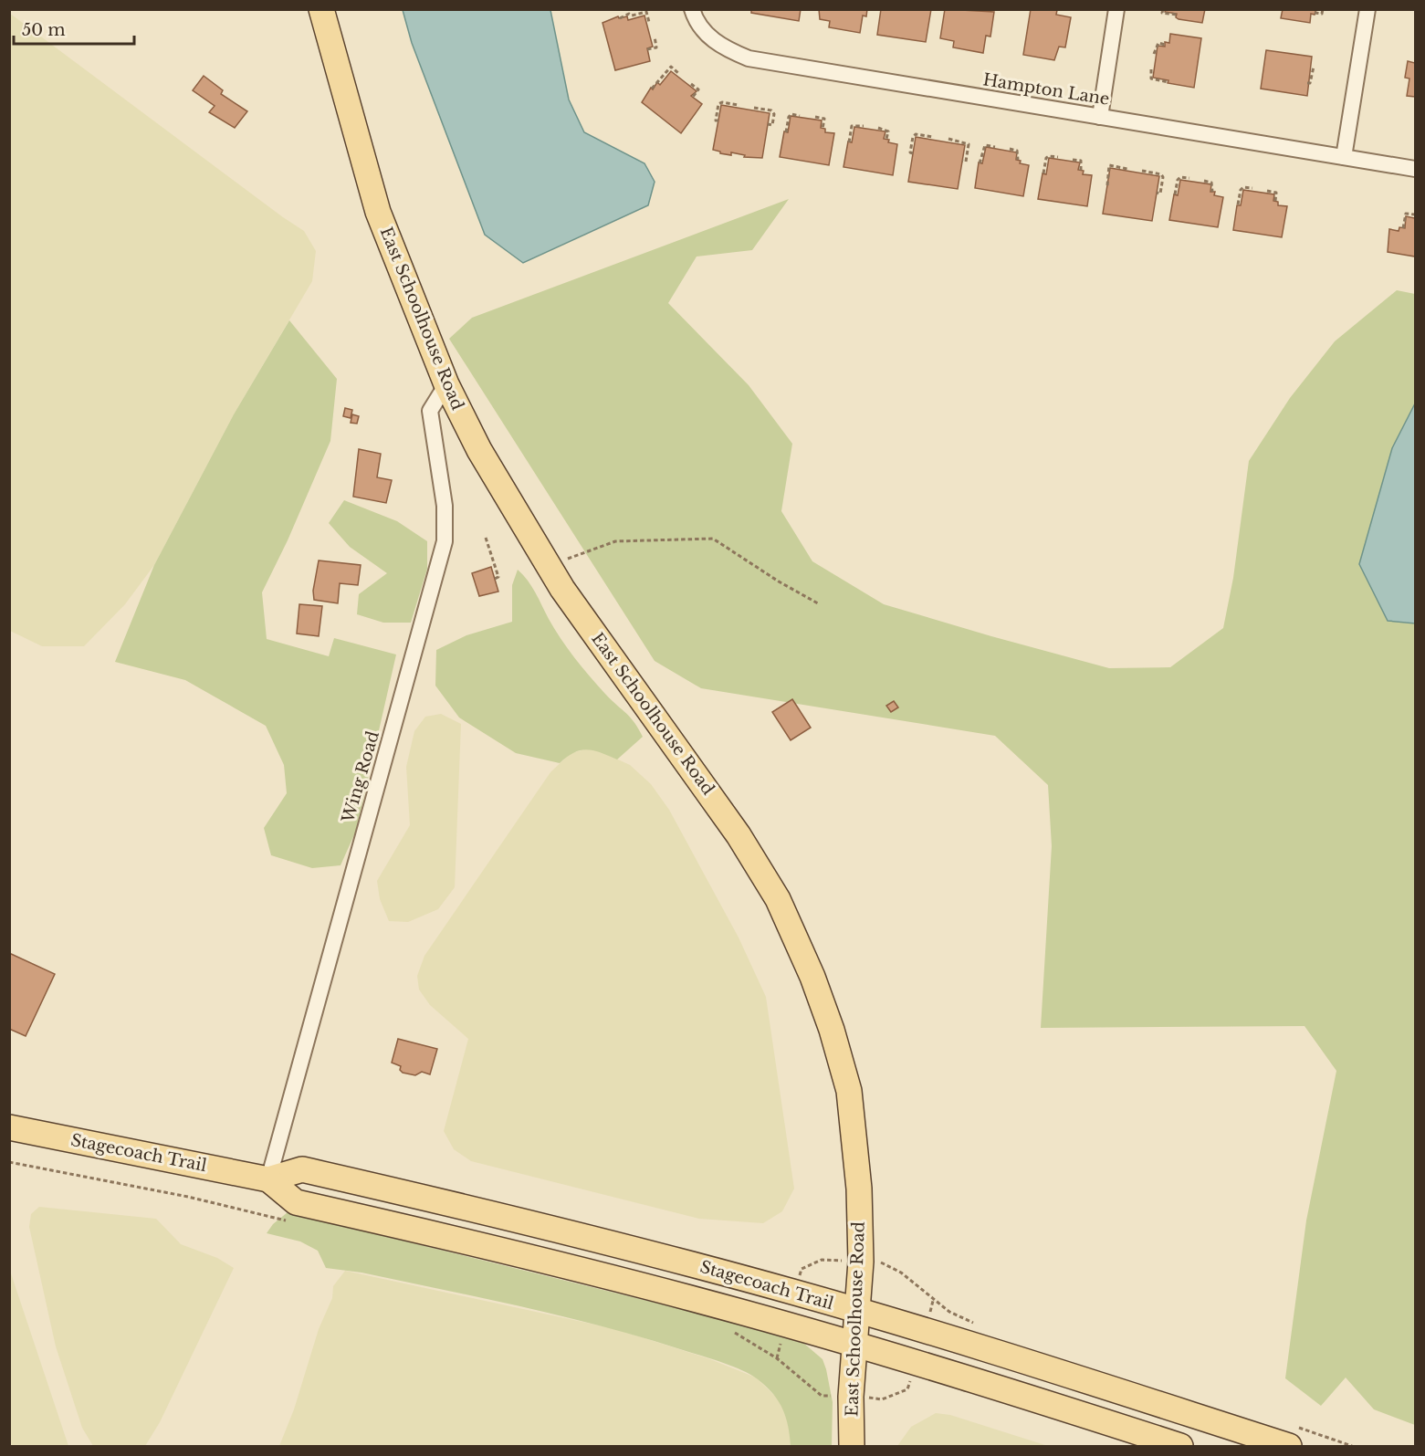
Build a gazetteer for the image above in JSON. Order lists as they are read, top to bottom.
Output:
{
  "streets": {
    "main road": ["East Schoolhouse Road", "Stagecoach Trail"],
    "street": ["Hampton Lane", "Wing Road"]
  },
  "crossings": [
    ["East Schoolhouse Road", "Wing Road"],
    ["East Schoolhouse Road", "Stagecoach Trail"],
    ["Wing Road", "Stagecoach Trail"]
  ],
  "scale_bar": "50 m"
}
